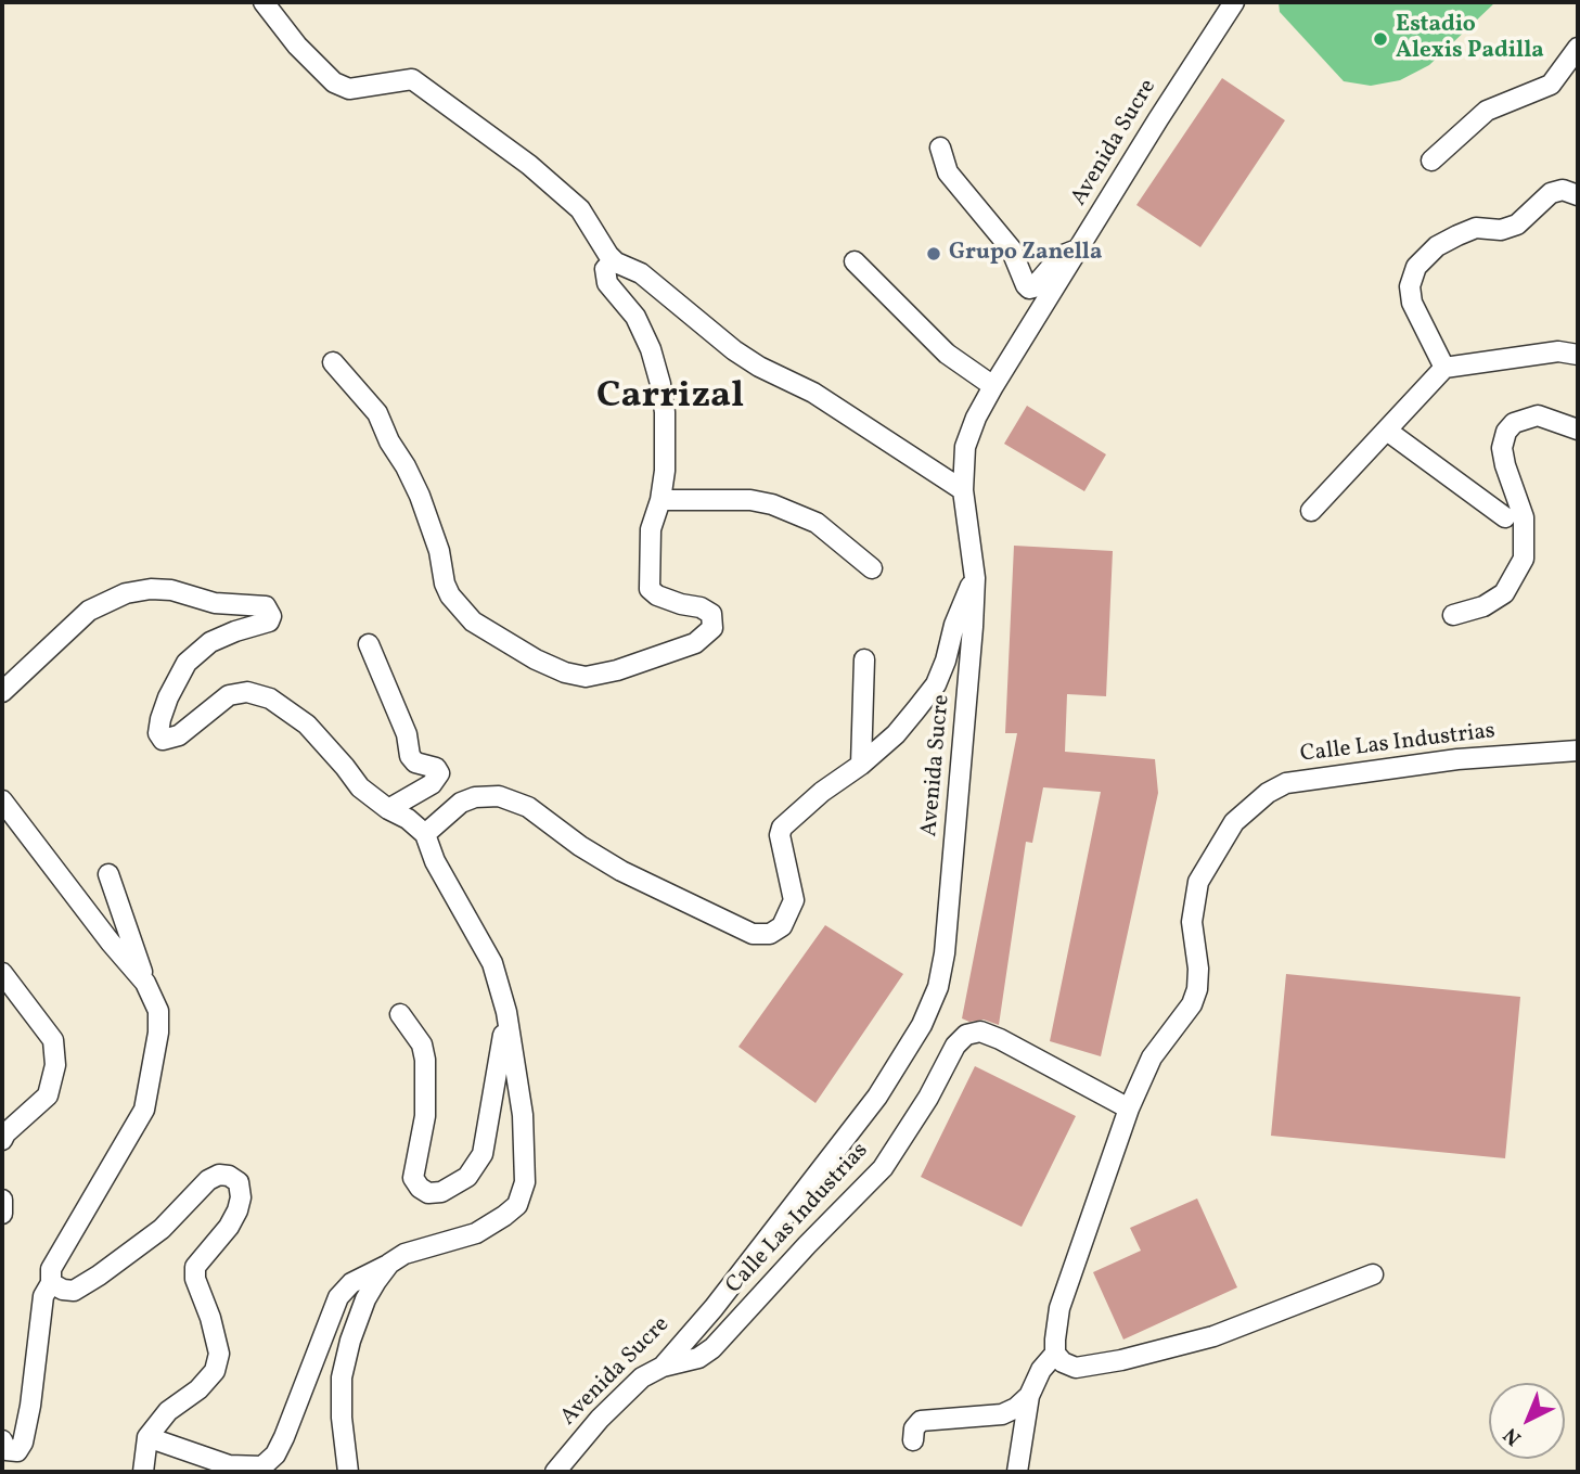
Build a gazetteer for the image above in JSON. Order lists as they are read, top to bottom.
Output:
{
  "streets": {
    "street": ["Avenida Sucre", "Calle Las Industrias"]
  },
  "crossings": [
    ["Avenida Sucre", "Calle Las Industrias"]
  ],
  "districts": ["Carrizal"],
  "places": ["Estadio Alexis Padilla", "Grupo Zanella"],
  "north": "bottom left"
}
